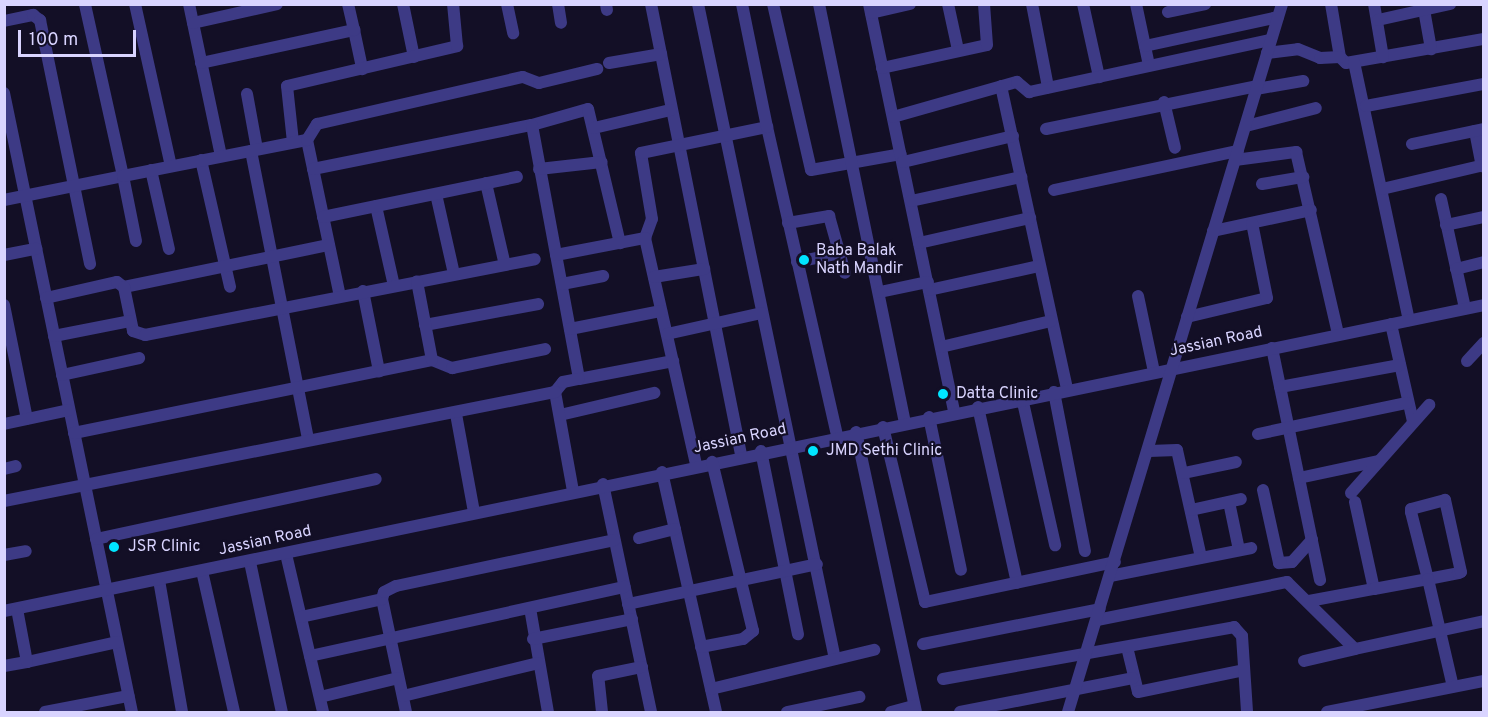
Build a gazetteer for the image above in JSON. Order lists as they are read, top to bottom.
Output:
{
  "streets": {
    "street": ["Jassian Road"]
  },
  "places": [
    "Baba Balak Nath Mandir",
    "Datta Clinic",
    "JMD Sethi Clinic",
    "JSR Clinic"
  ],
  "scale_bar": "100 m"
}
